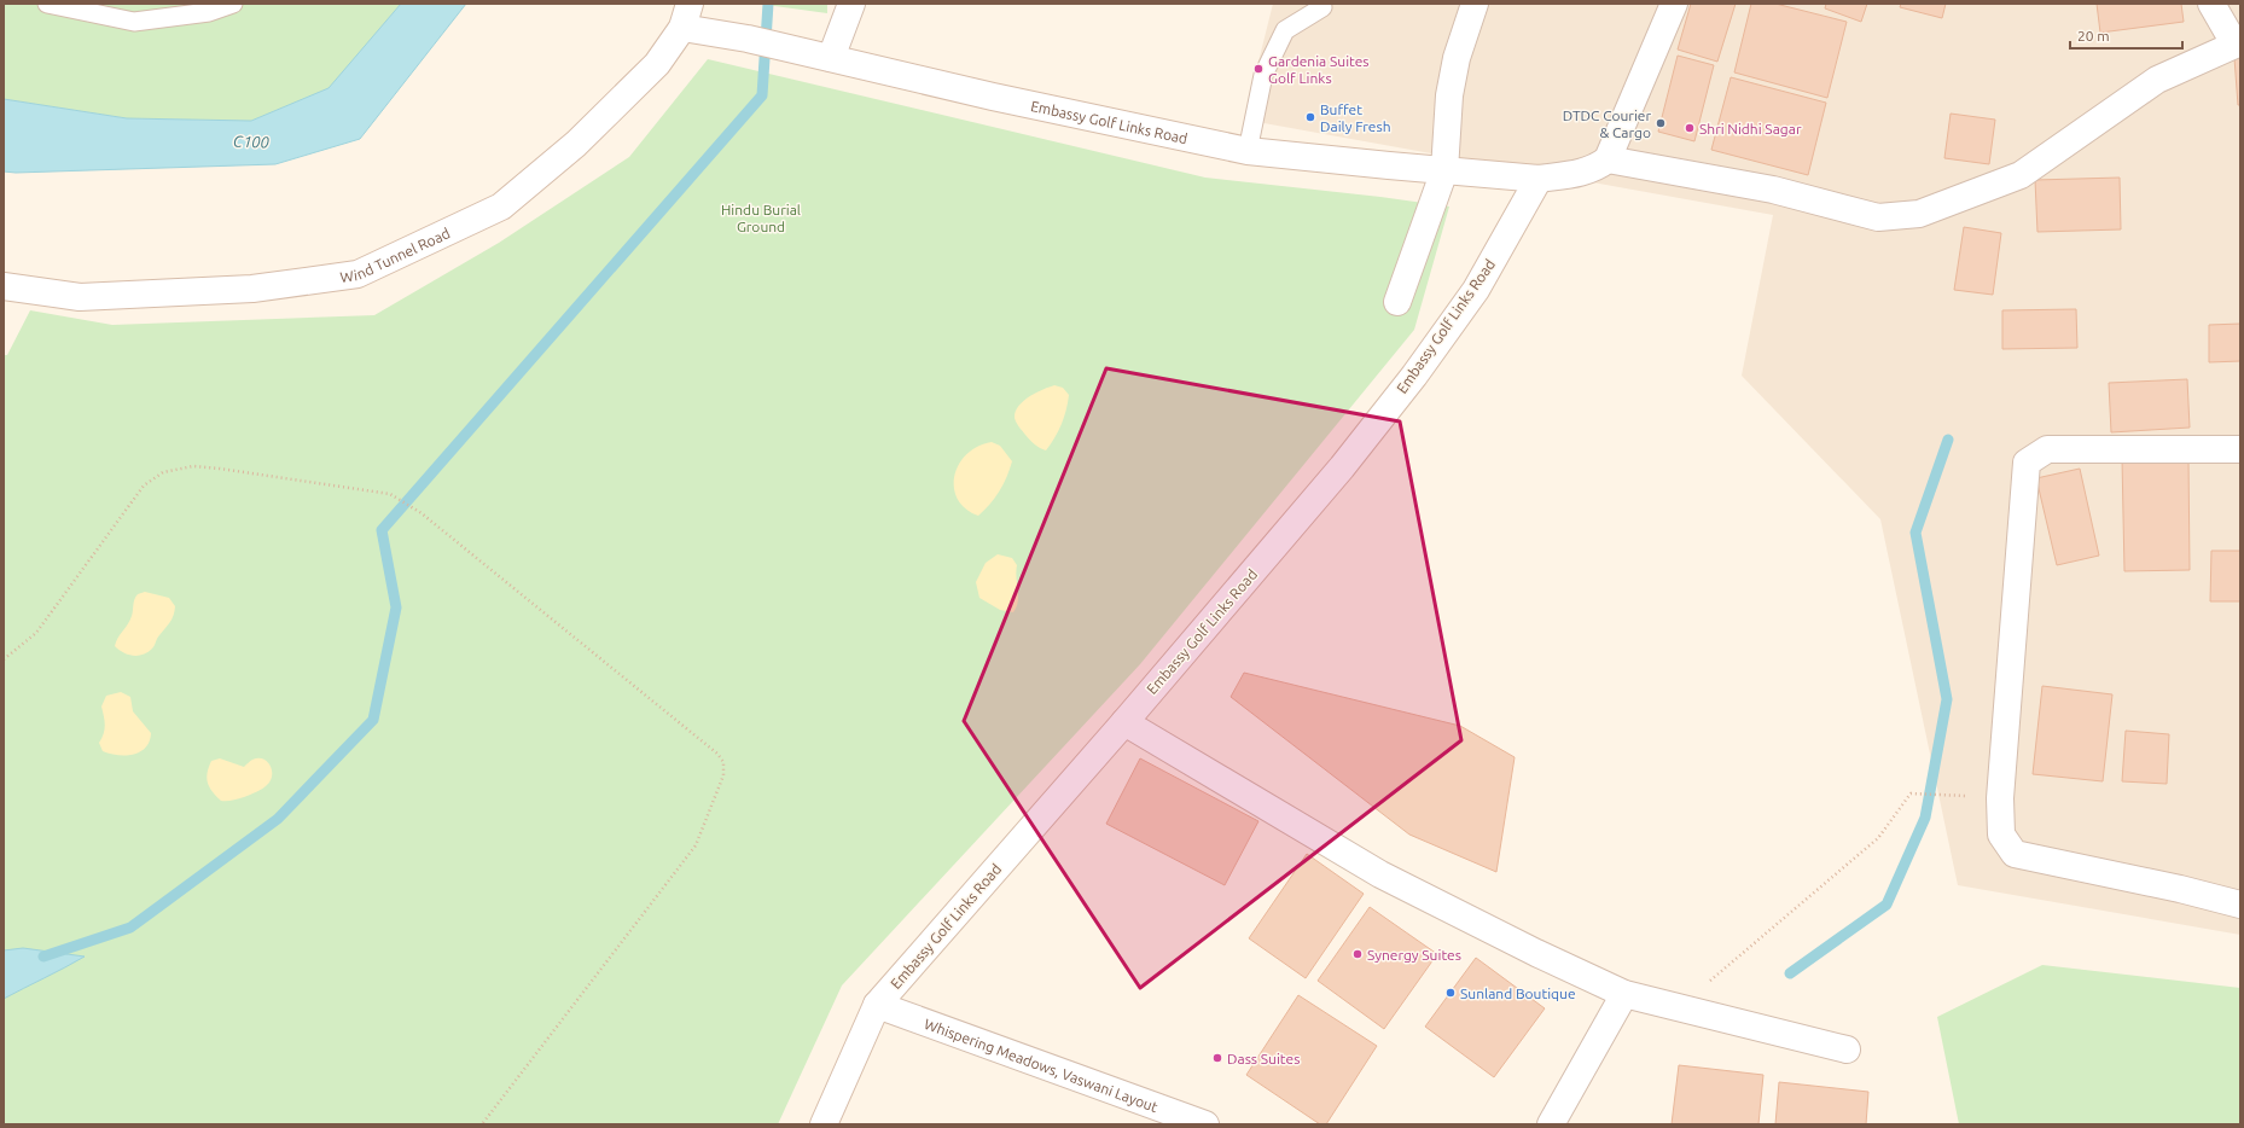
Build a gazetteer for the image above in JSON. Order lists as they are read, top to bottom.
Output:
{
  "streets": {
    "street": ["Embassy Golf Links Road", "Wind Tunnel Road", "Whispering Meadows, Vaswani Layout"]
  },
  "crossings": [
    ["Embassy Golf Links Road", "Wind Tunnel Road"],
    ["Embassy Golf Links Road", "Whispering Meadows, Vaswani Layout"]
  ],
  "water": ["C100"],
  "parks": ["Hindu Burial Ground"],
  "places": [
    "Gardenia Suites Golf Links",
    "Buffet Daily Fresh",
    "DTDC Courier & Cargo",
    "Shri Nidhi Sagar",
    "Synergy Suites",
    "Sunland Boutique",
    "Dass Suites"
  ],
  "scale_bar": "20 m"
}
